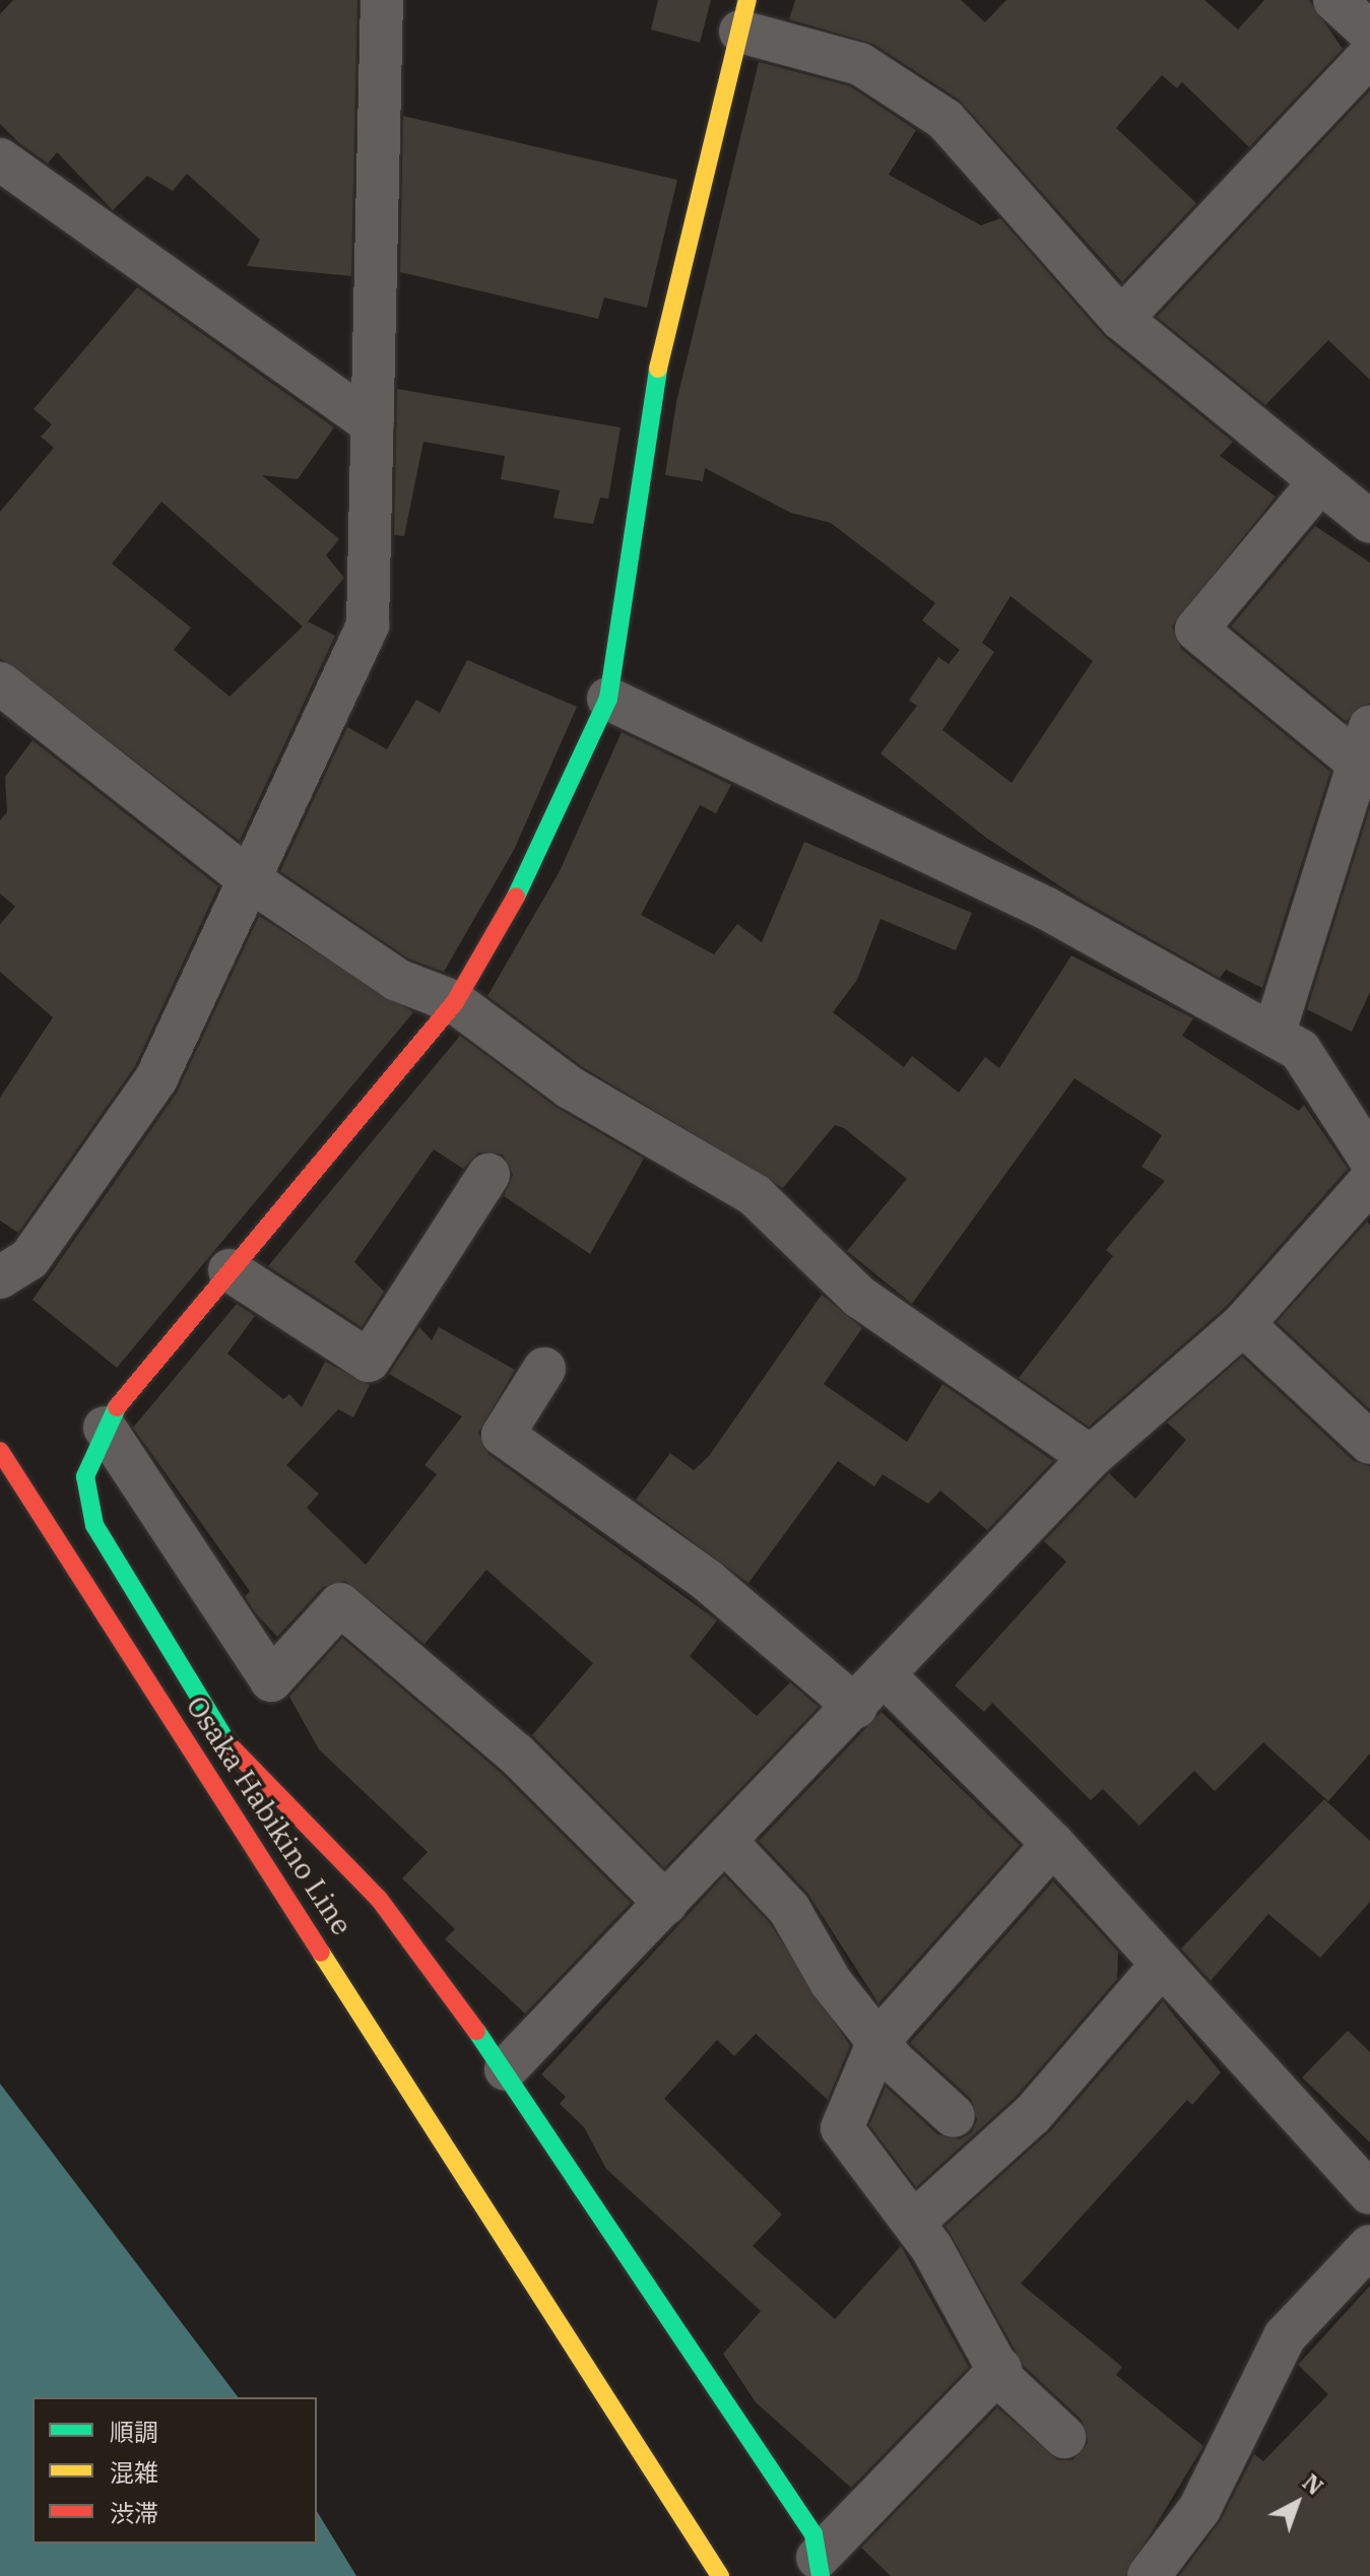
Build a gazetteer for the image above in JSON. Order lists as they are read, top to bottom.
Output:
{
  "streets": {
    "street": ["Osaka Habikino Line"]
  },
  "legend": ["順調", "混雑", "渋滞"],
  "north": "top right"
}
